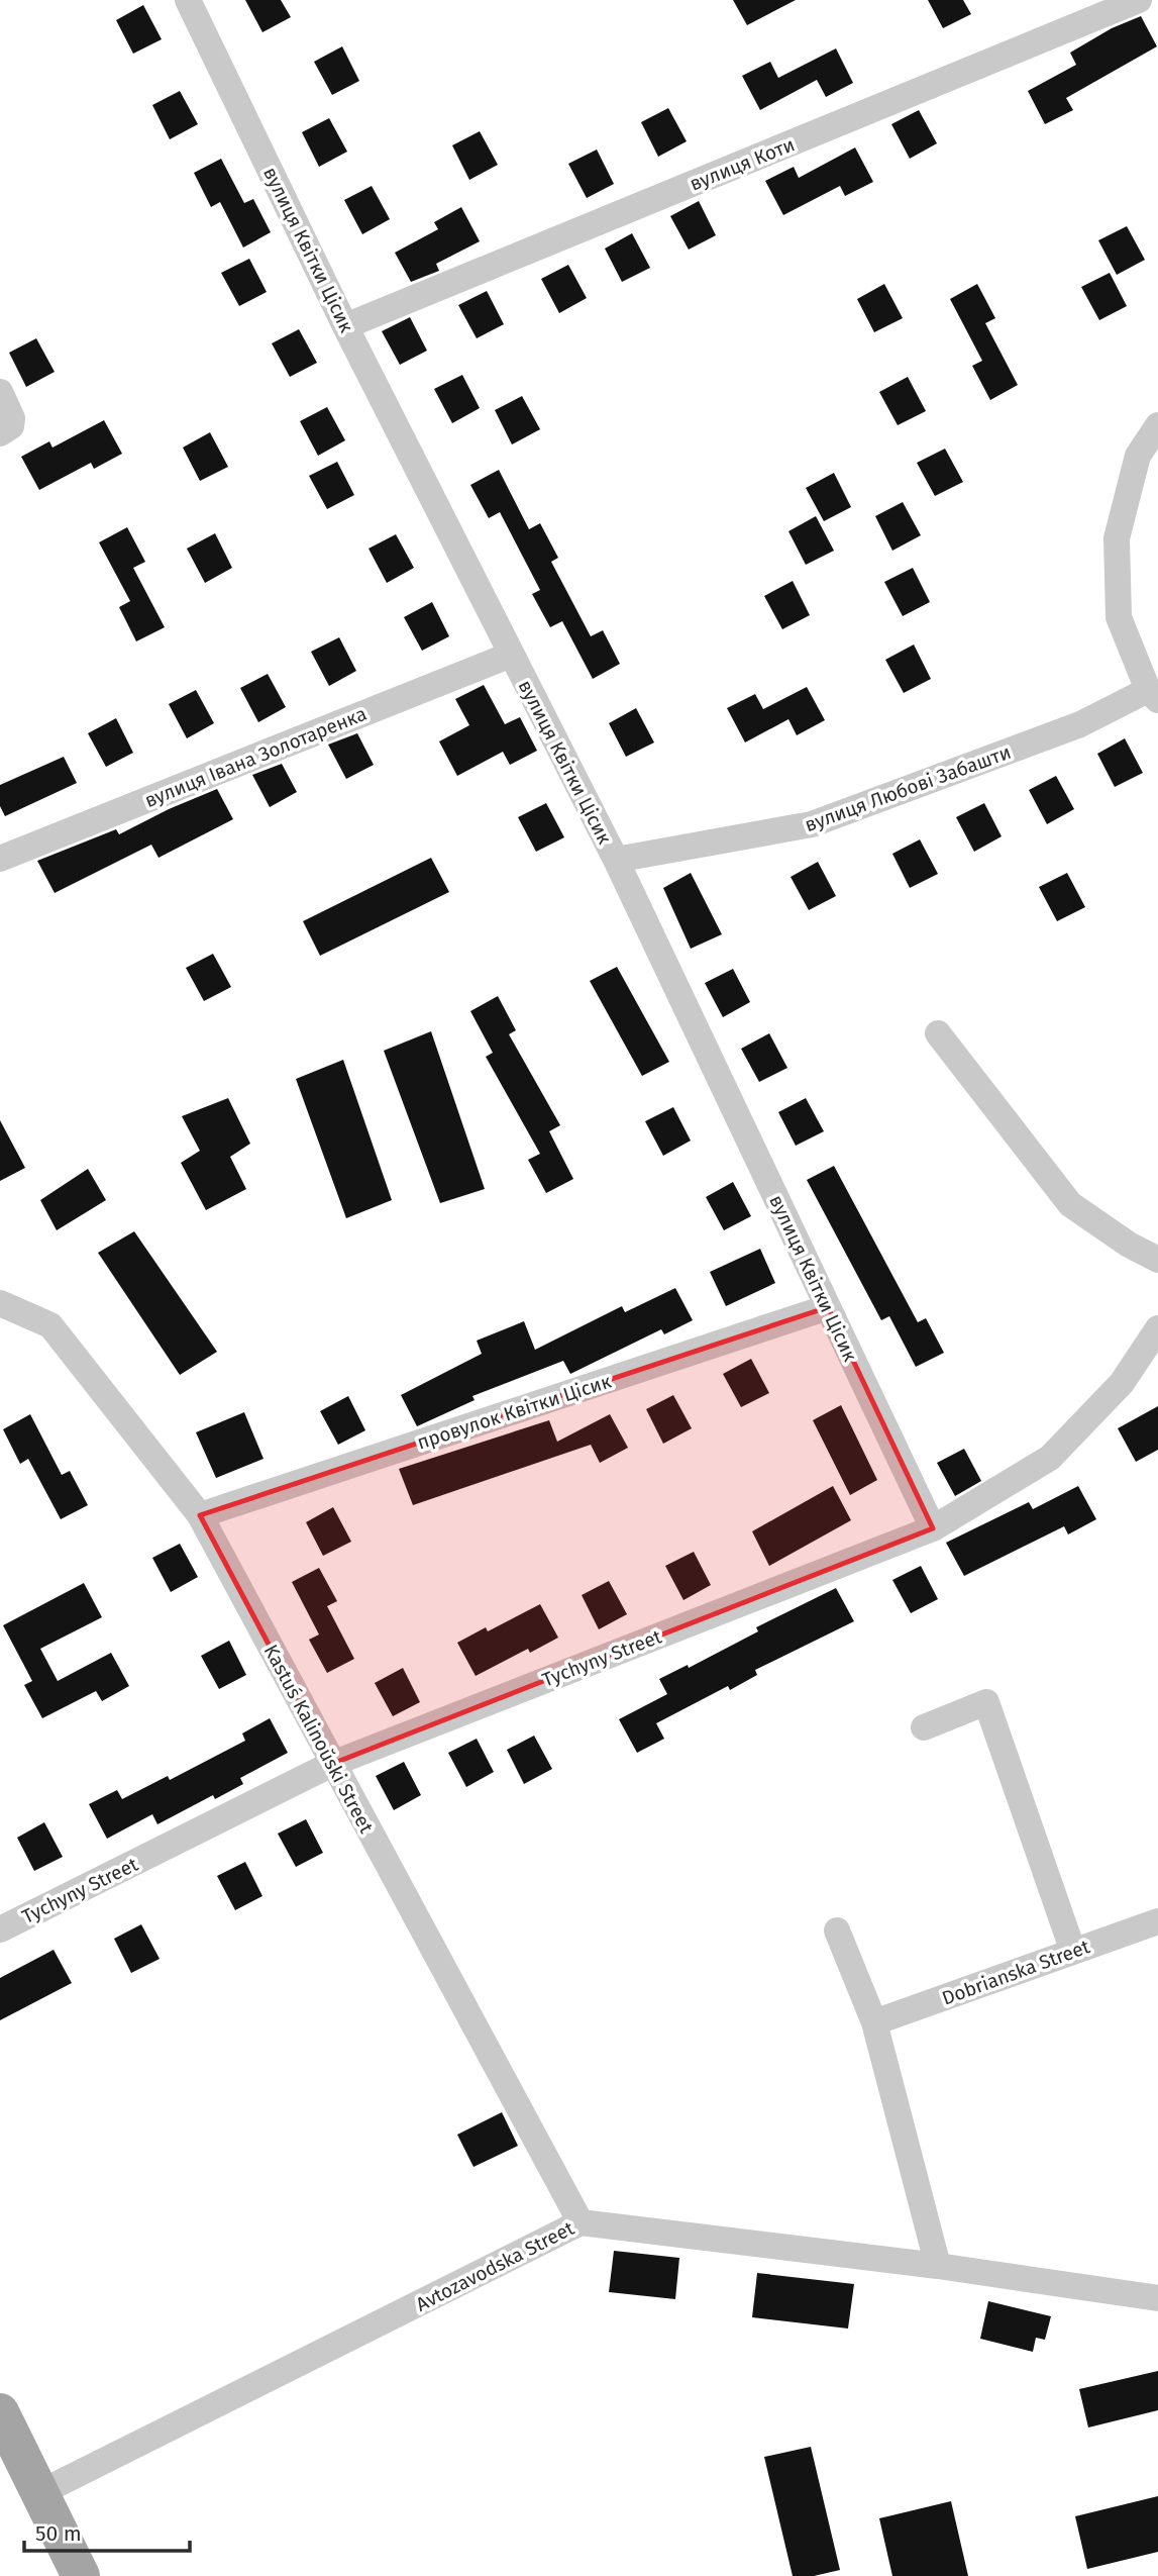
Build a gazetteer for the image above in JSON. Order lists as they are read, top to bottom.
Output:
{
  "streets": {
    "street": [
      "вулиця Коти",
      "вулиця Квітки Цісик",
      "вулиця Івана Золотаренка",
      "вулиця Любові Забашти",
      "провулок Квітки Цісик",
      "Tychyny Street",
      "Kastuś Kalinoŭski Street",
      "Dobrianska Street",
      "Avtozavodska Street"
    ]
  },
  "crossings": [
    ["вулиця Коти", "вулиця Квітки Цісик"],
    ["вулиця Квітки Цісик", "вулиця Івана Золотаренка"],
    ["вулиця Квітки Цісик", "вулиця Любові Забашти"],
    ["вулиця Квітки Цісик", "провулок Квітки Цісик"],
    ["вулиця Квітки Цісик", "Tychyny Street"],
    ["провулок Квітки Цісик", "Kastuś Kalinoŭski Street"],
    ["Tychyny Street", "Kastuś Kalinoŭski Street"],
    ["Kastuś Kalinoŭski Street", "Avtozavodska Street"]
  ],
  "scale_bar": "50 m"
}
